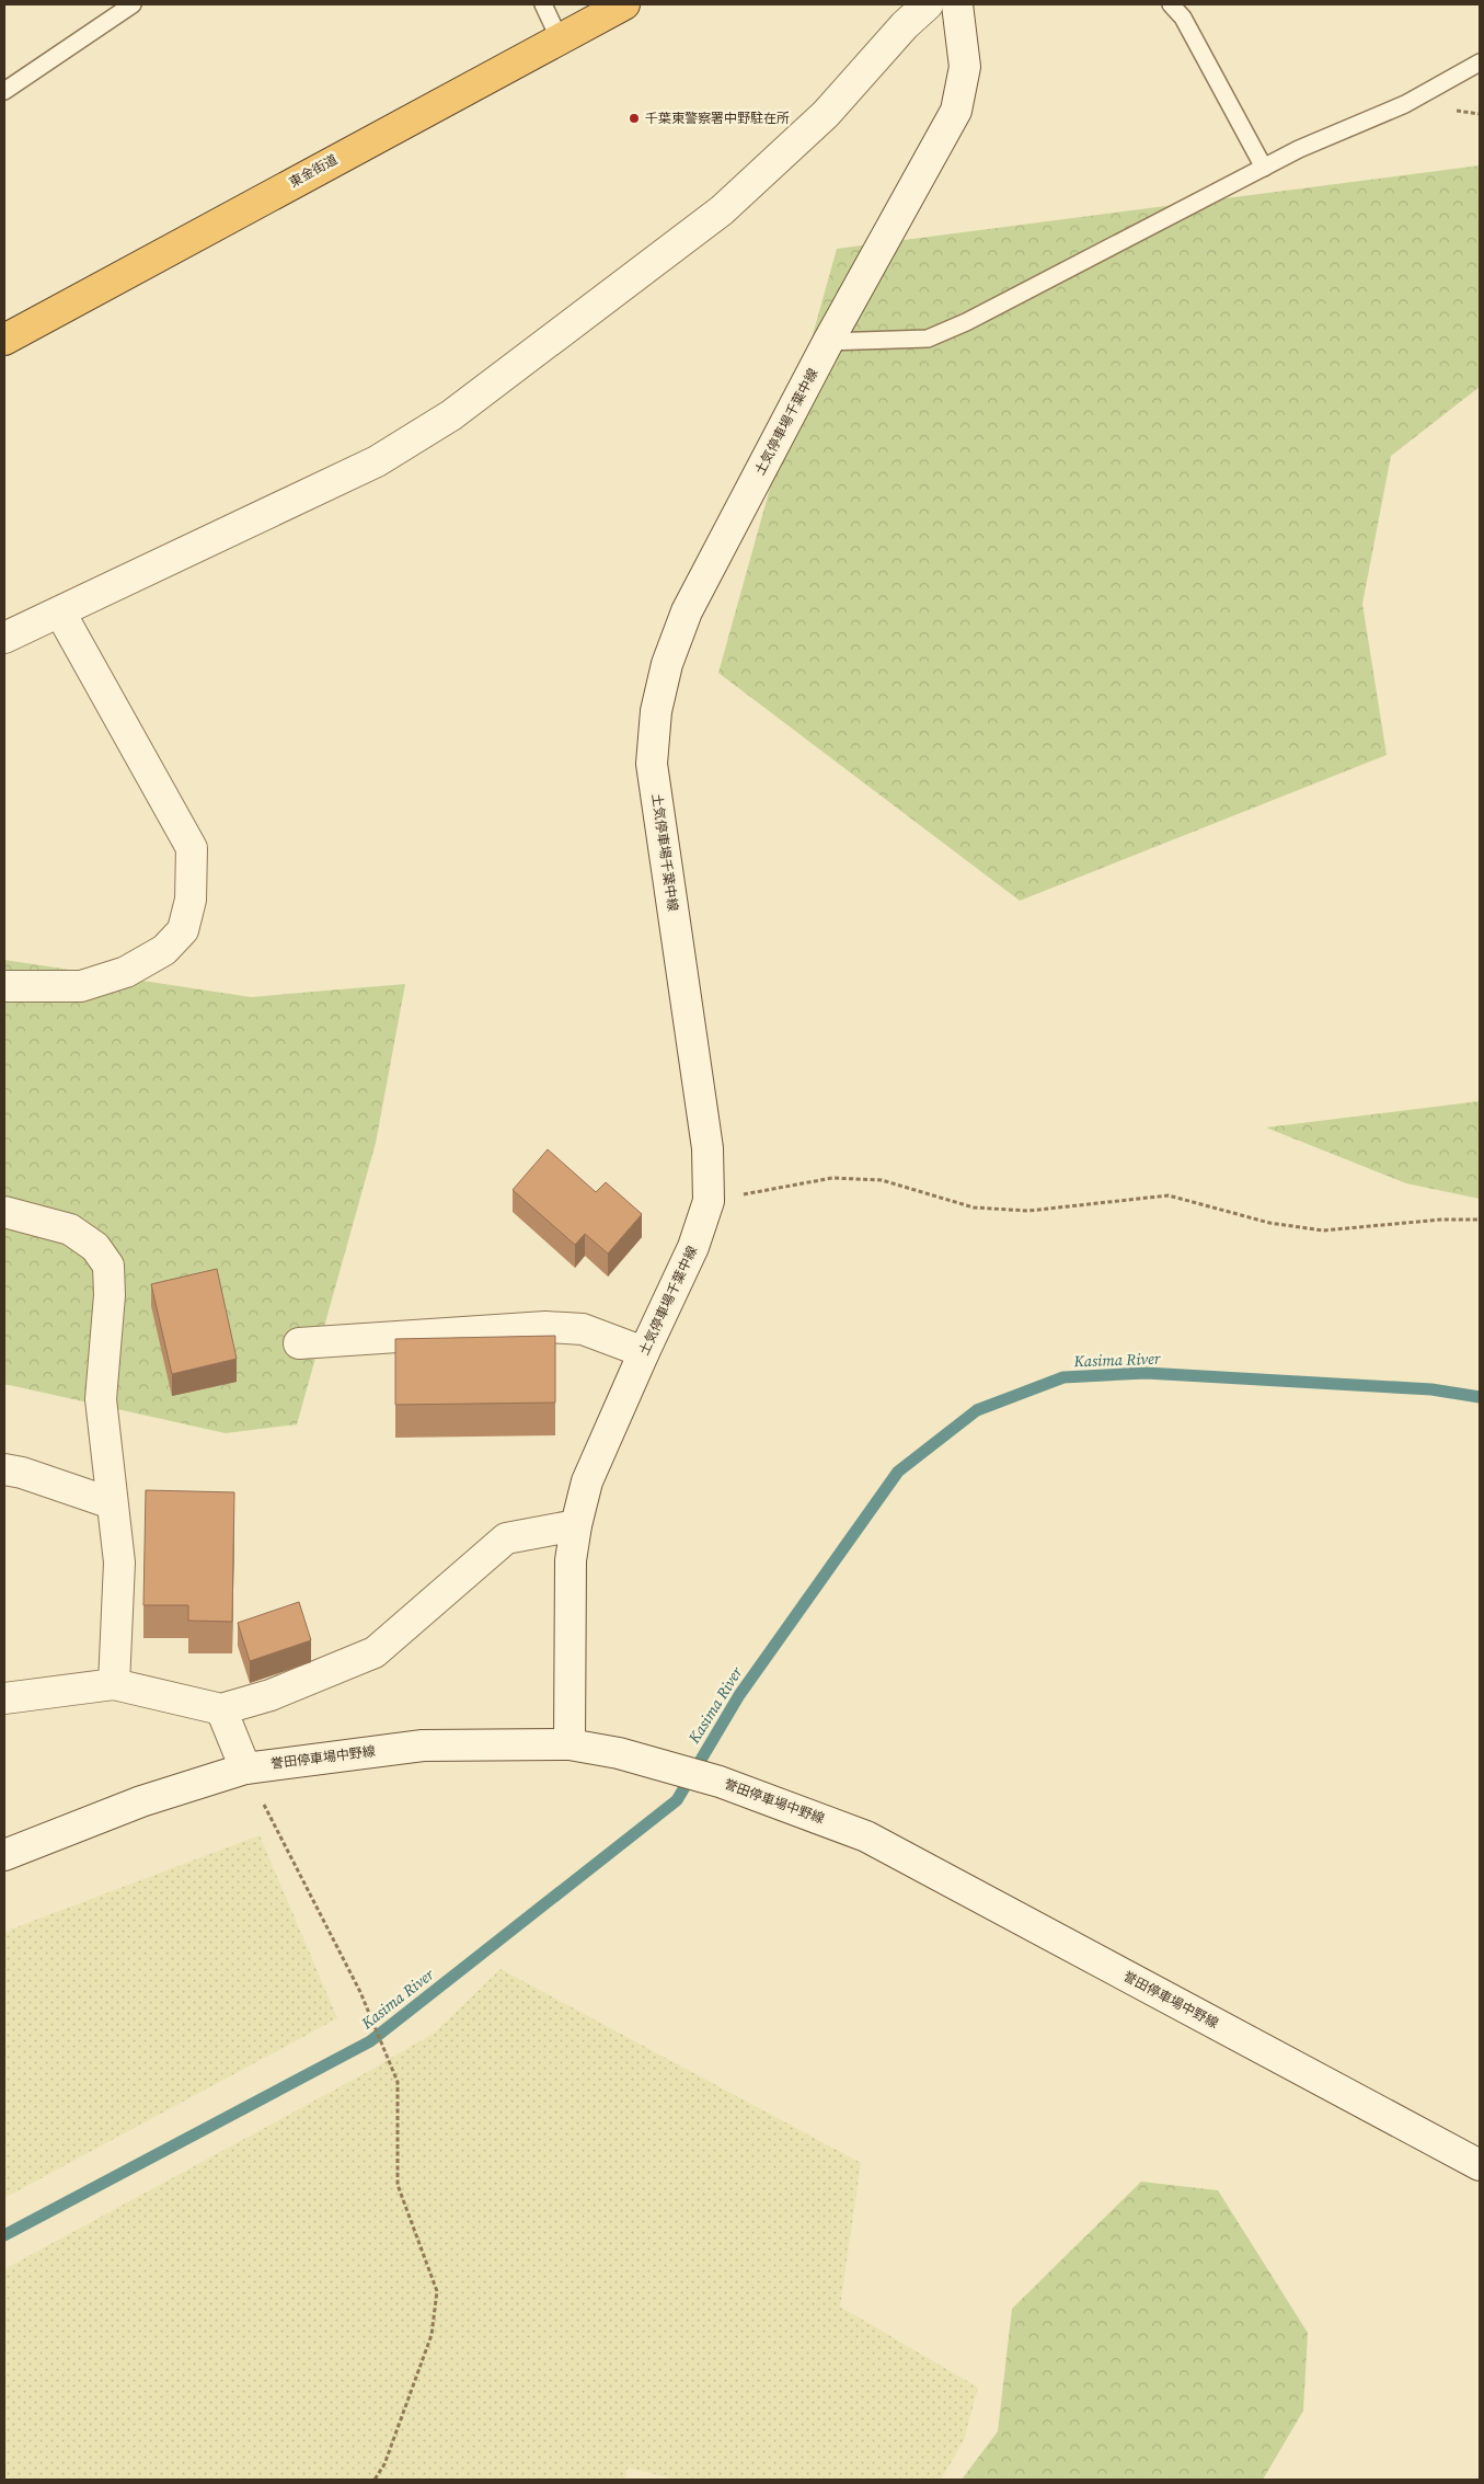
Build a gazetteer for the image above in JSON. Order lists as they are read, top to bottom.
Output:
{
  "streets": {
    "highway": ["東金街道"],
    "main road": ["土気停車場千葉中線", "誉田停車場中野線"]
  },
  "crossings": [
    ["土気停車場千葉中線", "誉田停車場中野線"]
  ],
  "water": ["Kasima River"],
  "places": ["千葉東警察署中野駐在所"]
}
